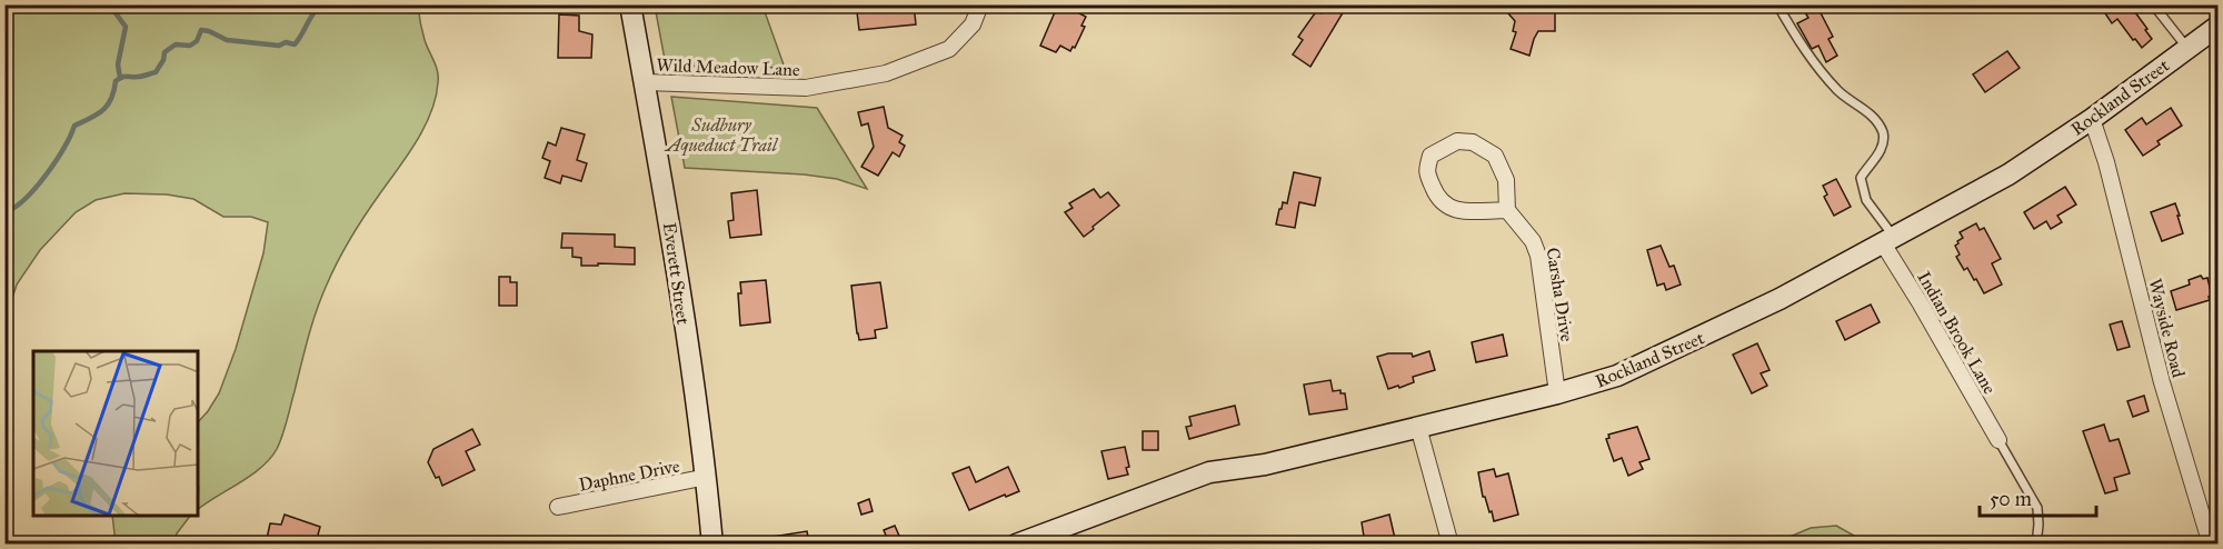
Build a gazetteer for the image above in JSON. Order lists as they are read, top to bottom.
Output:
{
  "streets": {
    "street": [
      "Wild Meadow Lane",
      "Rockland Street",
      "Everett Street",
      "Carsha Drive",
      "Wayside Road",
      "Indian Brook Lane",
      "Daphne Drive"
    ]
  },
  "crossings": [
    ["Wild Meadow Lane", "Everett Street"],
    ["Rockland Street", "Carsha Drive"],
    ["Rockland Street", "Wayside Road"],
    ["Rockland Street", "Indian Brook Lane"],
    ["Everett Street", "Daphne Drive"]
  ],
  "parks": ["Sudbury Aqueduct Trail"],
  "scale_bar": "50 m"
}
